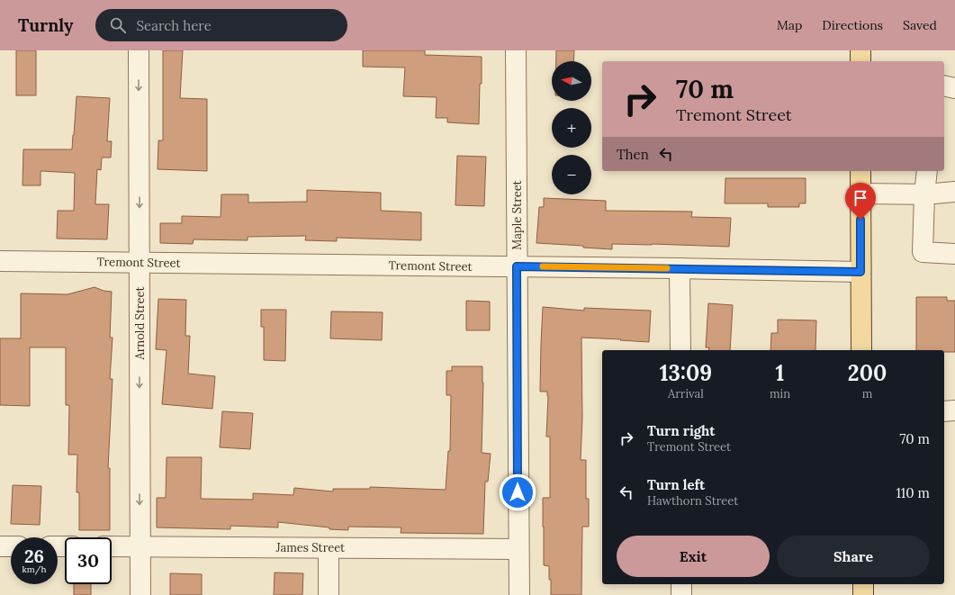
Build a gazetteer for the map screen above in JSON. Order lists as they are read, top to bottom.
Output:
{
  "streets": {
    "street": [
      "Maple Street",
      "Tremont Street",
      "Arnold Street",
      "James Street"
    ]
  },
  "crossings": [
    ["Maple Street", "Tremont Street"],
    ["Maple Street", "James Street"],
    ["Tremont Street", "Arnold Street"],
    ["Arnold Street", "James Street"]
  ],
  "one_way": ["Arnold Street"],
  "north": "left",
  "page": {
    "header": "Turnly",
    "search": "Search here",
    "nav": ["Map", "Directions", "Saved"],
    "map_buttons": ["+", "−"],
    "turn": ["70 m", "Tremont Street"],
    "then": "Then",
    "eta": [
      "13:09",
      "Arrival",
      "1",
      "min",
      "200",
      "m"
    ],
    "list": [
      {
        "name": "Turn right",
        "note": "Tremont Street",
        "value": "70 m"
      },
      {
        "name": "Turn left",
        "note": "Hawthorn Street",
        "value": "110 m"
      }
    ],
    "buttons": ["Exit", "Share"],
    "speed": "26 km/h",
    "limit": "30"
  }
}
